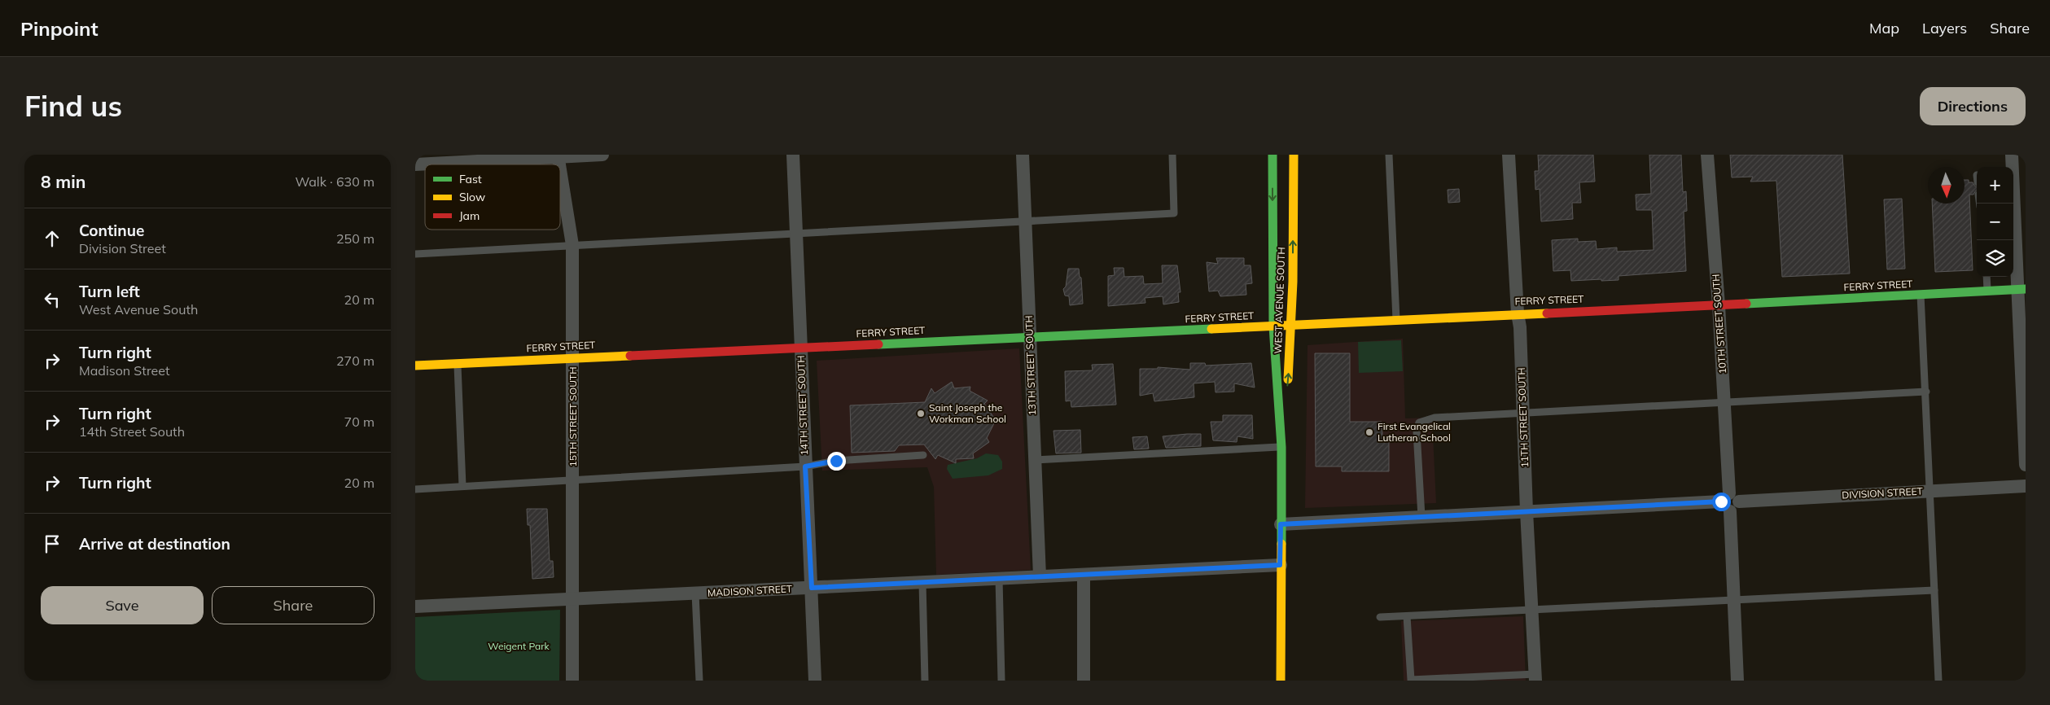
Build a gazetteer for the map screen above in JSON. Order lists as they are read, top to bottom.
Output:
{
  "streets": {
    "street": [
      "FERRY STREET",
      "WEST AVENUE SOUTH",
      "10TH STREET SOUTH",
      "13TH STREET SOUTH",
      "14TH STREET SOUTH",
      "15TH STREET SOUTH",
      "11TH STREET SOUTH",
      "DIVISION STREET",
      "MADISON STREET"
    ]
  },
  "crossings": [
    ["FERRY STREET", "WEST AVENUE SOUTH"],
    ["FERRY STREET", "10TH STREET SOUTH"],
    ["FERRY STREET", "13TH STREET SOUTH"],
    ["FERRY STREET", "14TH STREET SOUTH"],
    ["FERRY STREET", "15TH STREET SOUTH"],
    ["FERRY STREET", "11TH STREET SOUTH"],
    ["WEST AVENUE SOUTH", "DIVISION STREET"],
    ["WEST AVENUE SOUTH", "MADISON STREET"],
    ["10TH STREET SOUTH", "DIVISION STREET"],
    ["13TH STREET SOUTH", "MADISON STREET"],
    ["14TH STREET SOUTH", "MADISON STREET"],
    ["15TH STREET SOUTH", "MADISON STREET"],
    ["11TH STREET SOUTH", "DIVISION STREET"]
  ],
  "parks": ["Weigent Park"],
  "places": ["Saint Joseph the Workman School", "First Evangelical Lutheran School"],
  "legend": ["Fast", "Slow", "Jam"],
  "north": "bottom",
  "page": {
    "header": "Pinpoint",
    "nav": ["Map", "Layers", "Share"],
    "buttons": [
      "Directions",
      ["Save", "Share"]
    ],
    "title": "Find us",
    "heading": ["8 min", "Walk · 630 m"],
    "map_buttons": ["+", "−"],
    "list": [
      ["Continue", "Division Street", "250 m"],
      ["Turn left", "West Avenue South", "20 m"],
      ["Turn right", "Madison Street", "270 m"],
      ["Turn right", "14th Street South", "70 m"],
      ["Turn right", "20 m"],
      "Arrive at destination"
    ]
  }
}
